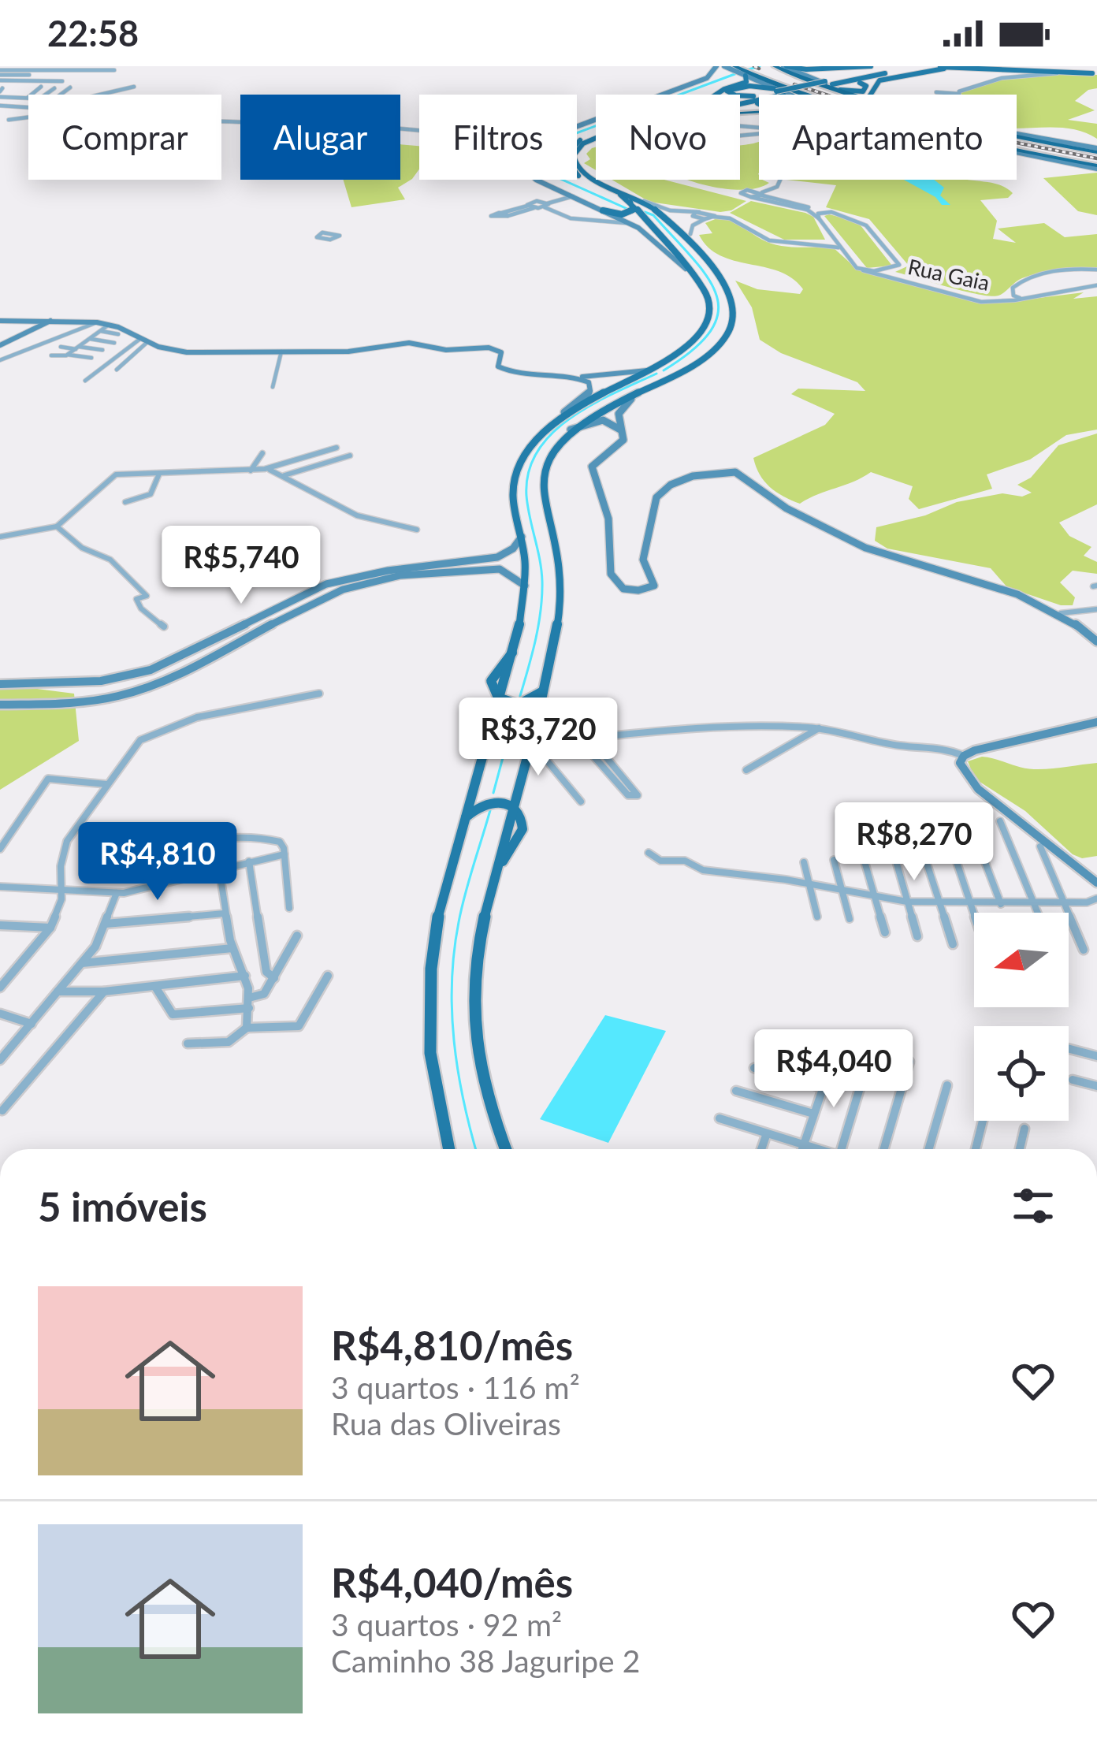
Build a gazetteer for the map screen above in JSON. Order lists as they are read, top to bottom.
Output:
{
  "streets": {
    "street": ["Rua Gaia"]
  },
  "north": "left",
  "page": {
    "status": "22:58",
    "chip": [
      "Comprar",
      "Alugar",
      "Filtros",
      "Novo",
      "Apartamento"
    ],
    "price": [
      "R$5,740",
      "R$3,720",
      "R$8,270",
      "R$4,810",
      "R$4,040"
    ],
    "heading": "5 imóveis",
    "list": [
      {
        "name": "R$4,810/mês",
        "note": "3 quartos · 116 m² · Rua das Oliveiras"
      },
      {
        "name": "R$4,040/mês",
        "note": "3 quartos · 92 m² · Caminho 38 Jaguripe 2"
      }
    ]
  }
}
